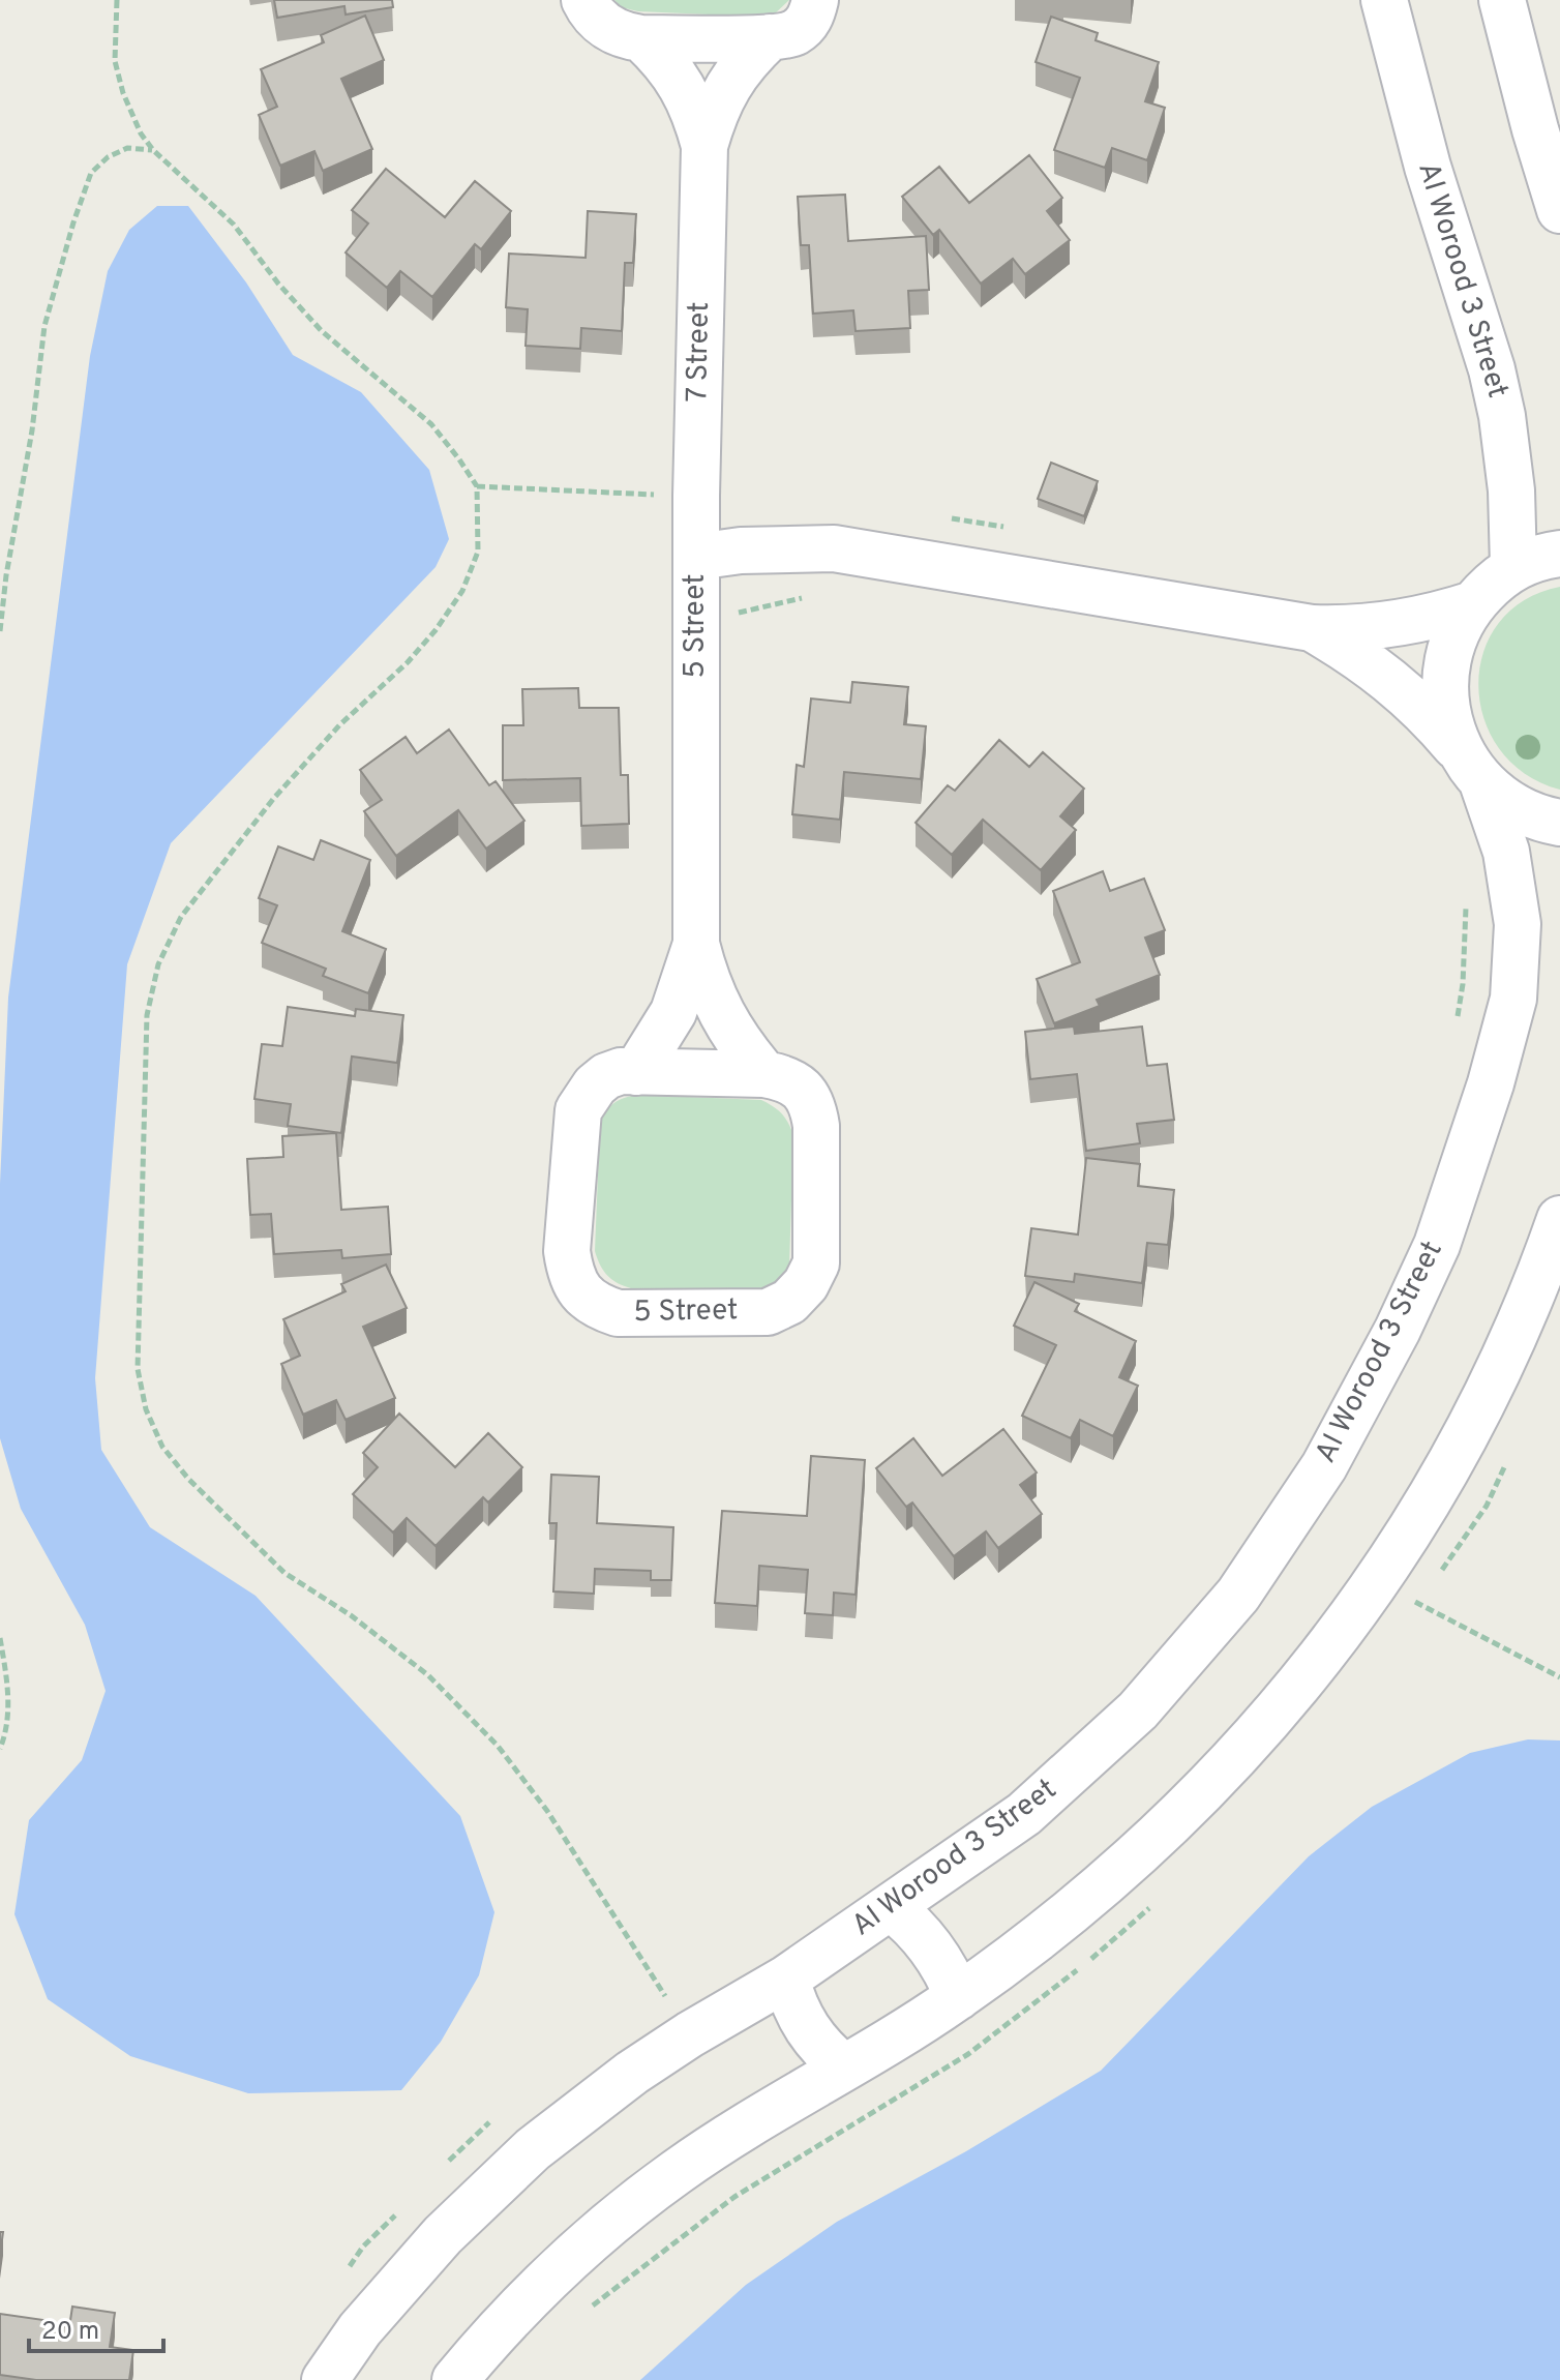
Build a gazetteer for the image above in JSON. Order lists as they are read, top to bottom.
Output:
{
  "streets": {
    "street": ["Al Worood 3 Street", "7 Street", "5 Street"]
  },
  "crossings": [
    ["7 Street", "5 Street"]
  ],
  "scale_bar": "20 m"
}
